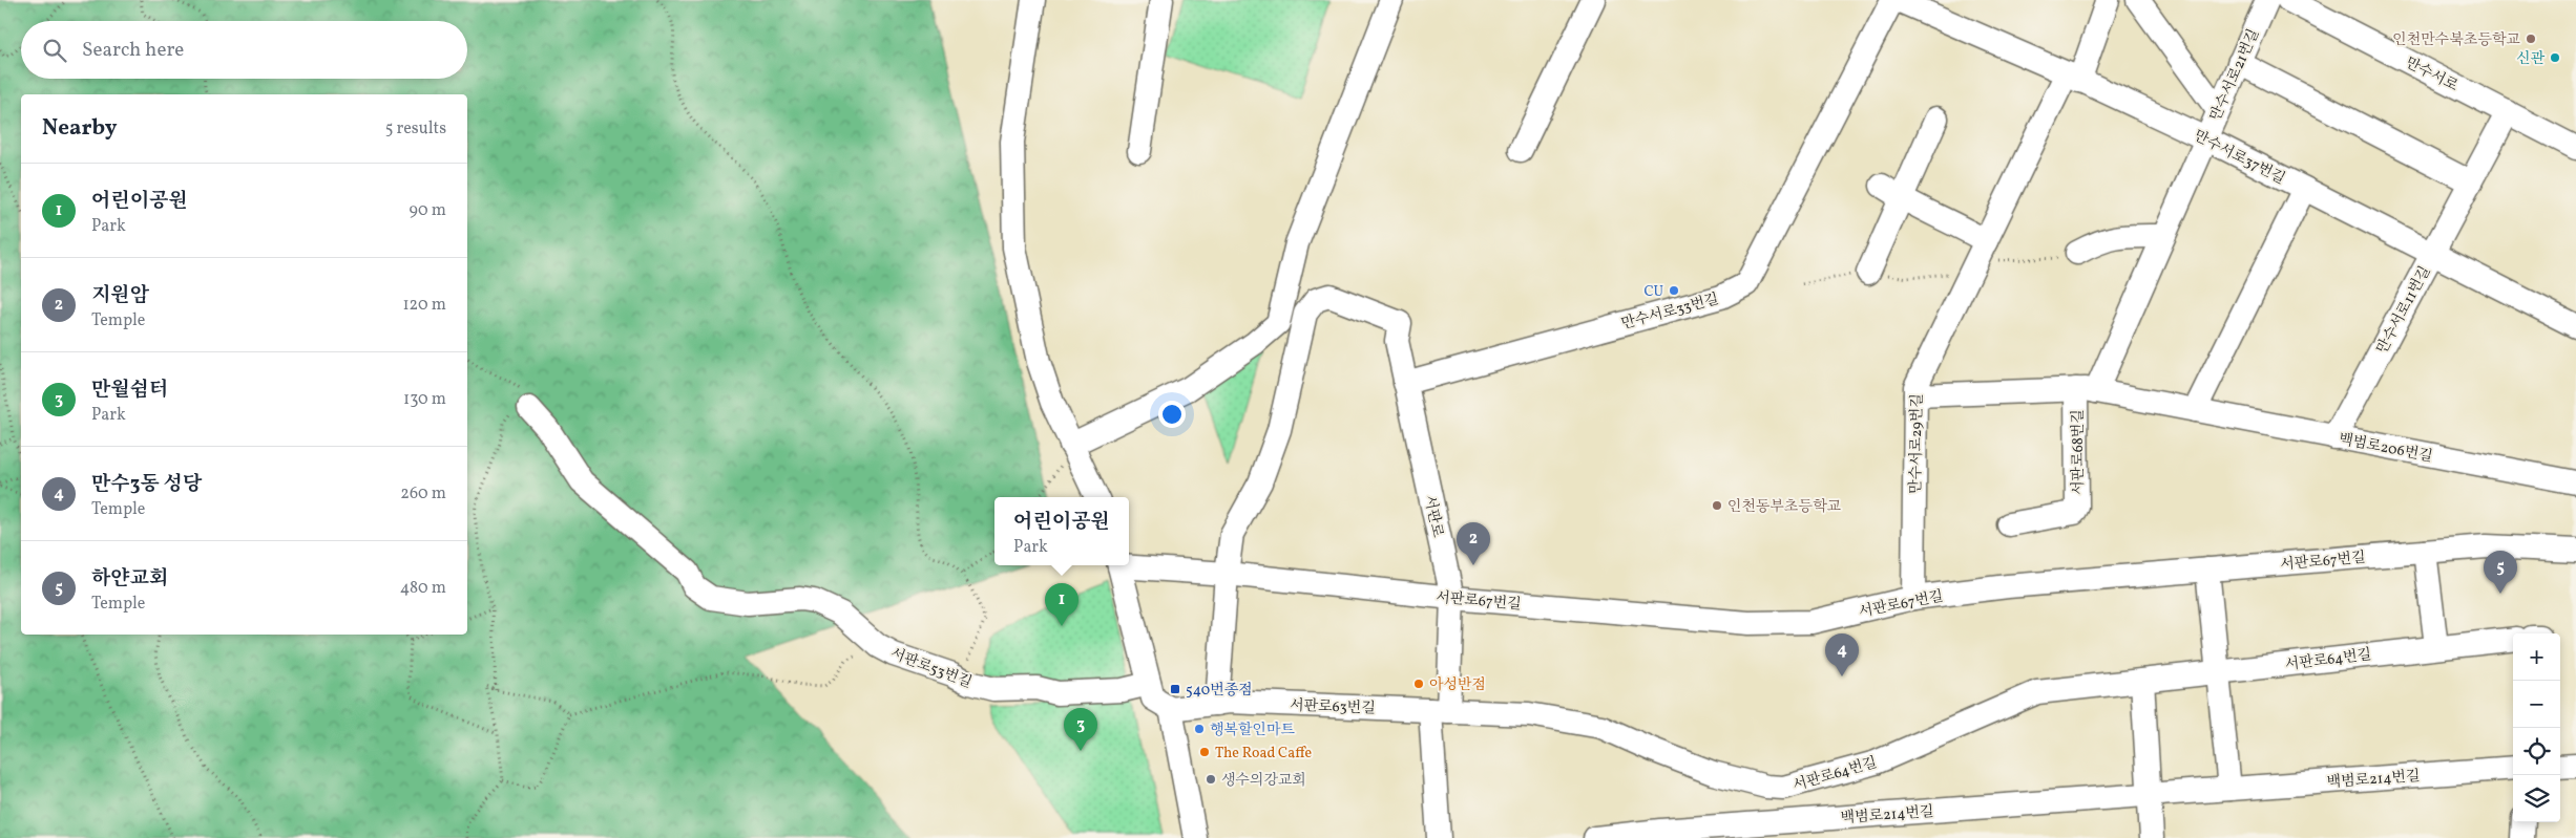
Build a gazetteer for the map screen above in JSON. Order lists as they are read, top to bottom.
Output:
{
  "streets": {
    "street": [
      "만수서로",
      "만수서로21번길",
      "만수서로37번길",
      "만수서로11번길",
      "만수서로33번길",
      "만수서로29번길",
      "백범로206번길",
      "서판로68번길",
      "서판로",
      "서판로67번길",
      "서판로64번길",
      "서판로53번길",
      "서판로63번길",
      "백범로214번길"
    ]
  },
  "crossings": [
    ["만수서로", "만수서로11번길"],
    ["만수서로21번길", "만수서로37번길"],
    ["만수서로21번길", "백범로206번길"],
    ["만수서로21번길", "서판로68번길"],
    ["만수서로37번길", "만수서로11번길"],
    ["만수서로37번길", "만수서로29번길"],
    ["만수서로11번길", "백범로206번길"],
    ["만수서로33번길", "서판로"],
    ["만수서로29번길", "백범로206번길"],
    ["만수서로29번길", "서판로67번길"],
    ["백범로206번길", "서판로68번길"],
    ["서판로", "서판로67번길"],
    ["서판로", "서판로64번길"],
    ["서판로", "서판로63번길"],
    ["서판로64번길", "서판로63번길"]
  ],
  "places": {
    "other": [
      "인천만수북초등학교",
      "신관",
      "CU",
      "인천동부초등학교",
      "아성반점",
      "행복할인마트",
      "The Road Caffe",
      "생수의강교회"
    ],
    "transit": ["540번종점"]
  },
  "page": {
    "search": "Search here",
    "heading": ["Nearby", "5 results"],
    "list": [
      {
        "mark": "1",
        "name": "어린이공원",
        "note": "Park",
        "value": "90 m"
      },
      {
        "mark": "2",
        "name": "지원암",
        "note": "Temple",
        "value": "120 m"
      },
      {
        "mark": "3",
        "name": "만월쉼터",
        "note": "Park",
        "value": "130 m"
      },
      {
        "mark": "4",
        "name": "만수3동 성당",
        "note": "Temple",
        "value": "260 m"
      },
      {
        "mark": "5",
        "name": "하얀교회",
        "note": "Temple",
        "value": "480 m"
      }
    ],
    "popup": ["어린이공원", "Park"],
    "pins": [
      "2",
      "5",
      "1",
      "4",
      "3"
    ],
    "map_buttons": ["+", "−"]
  }
}
